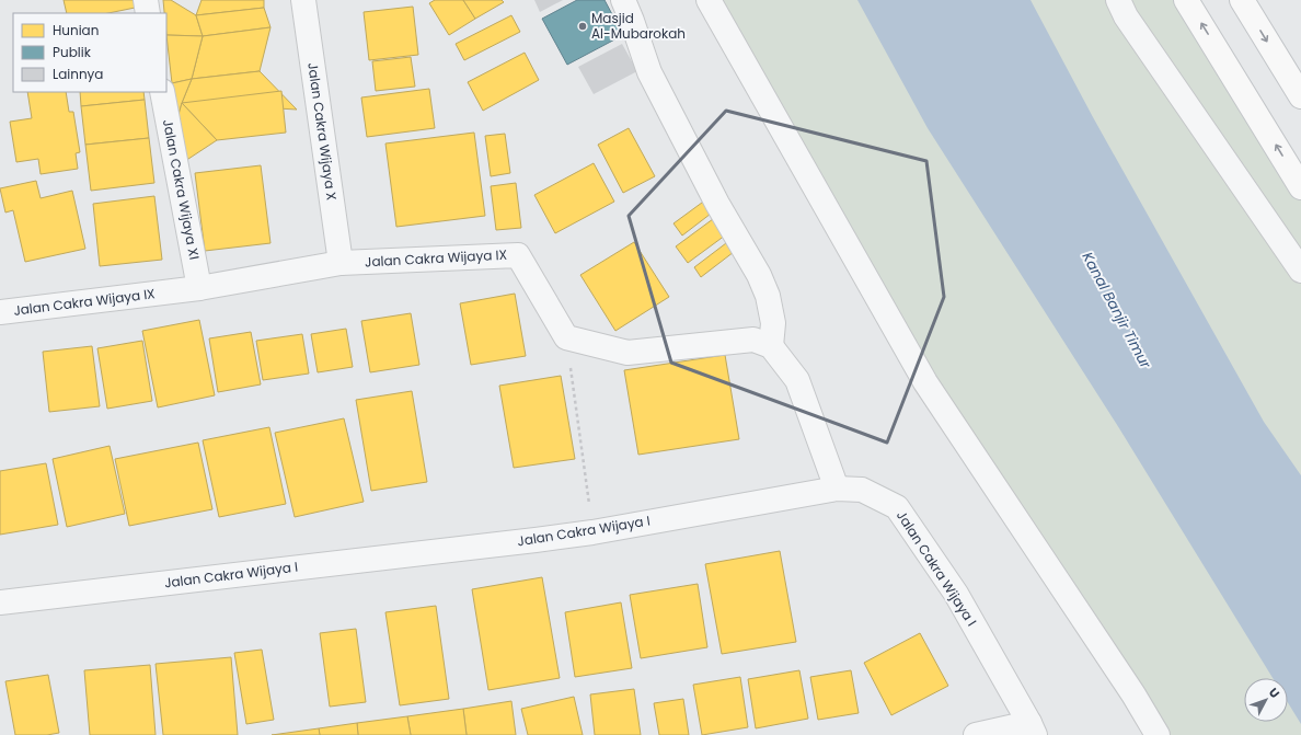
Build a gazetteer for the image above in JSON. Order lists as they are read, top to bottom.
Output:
{
  "streets": {
    "street": [
      "Jalan Cakra Wijaya X",
      "Jalan Cakra Wijaya XI",
      "Jalan Cakra Wijaya IX",
      "Jalan Cakra Wijaya I"
    ]
  },
  "crossings": [
    ["Jalan Cakra Wijaya X", "Jalan Cakra Wijaya IX"],
    ["Jalan Cakra Wijaya XI", "Jalan Cakra Wijaya IX"]
  ],
  "water": ["Kanal Banjir Timur"],
  "places": ["Masjid Al-Mubarokah"],
  "legend": ["Hunian", "Publik", "Lainnya"],
  "north": "top right"
}
